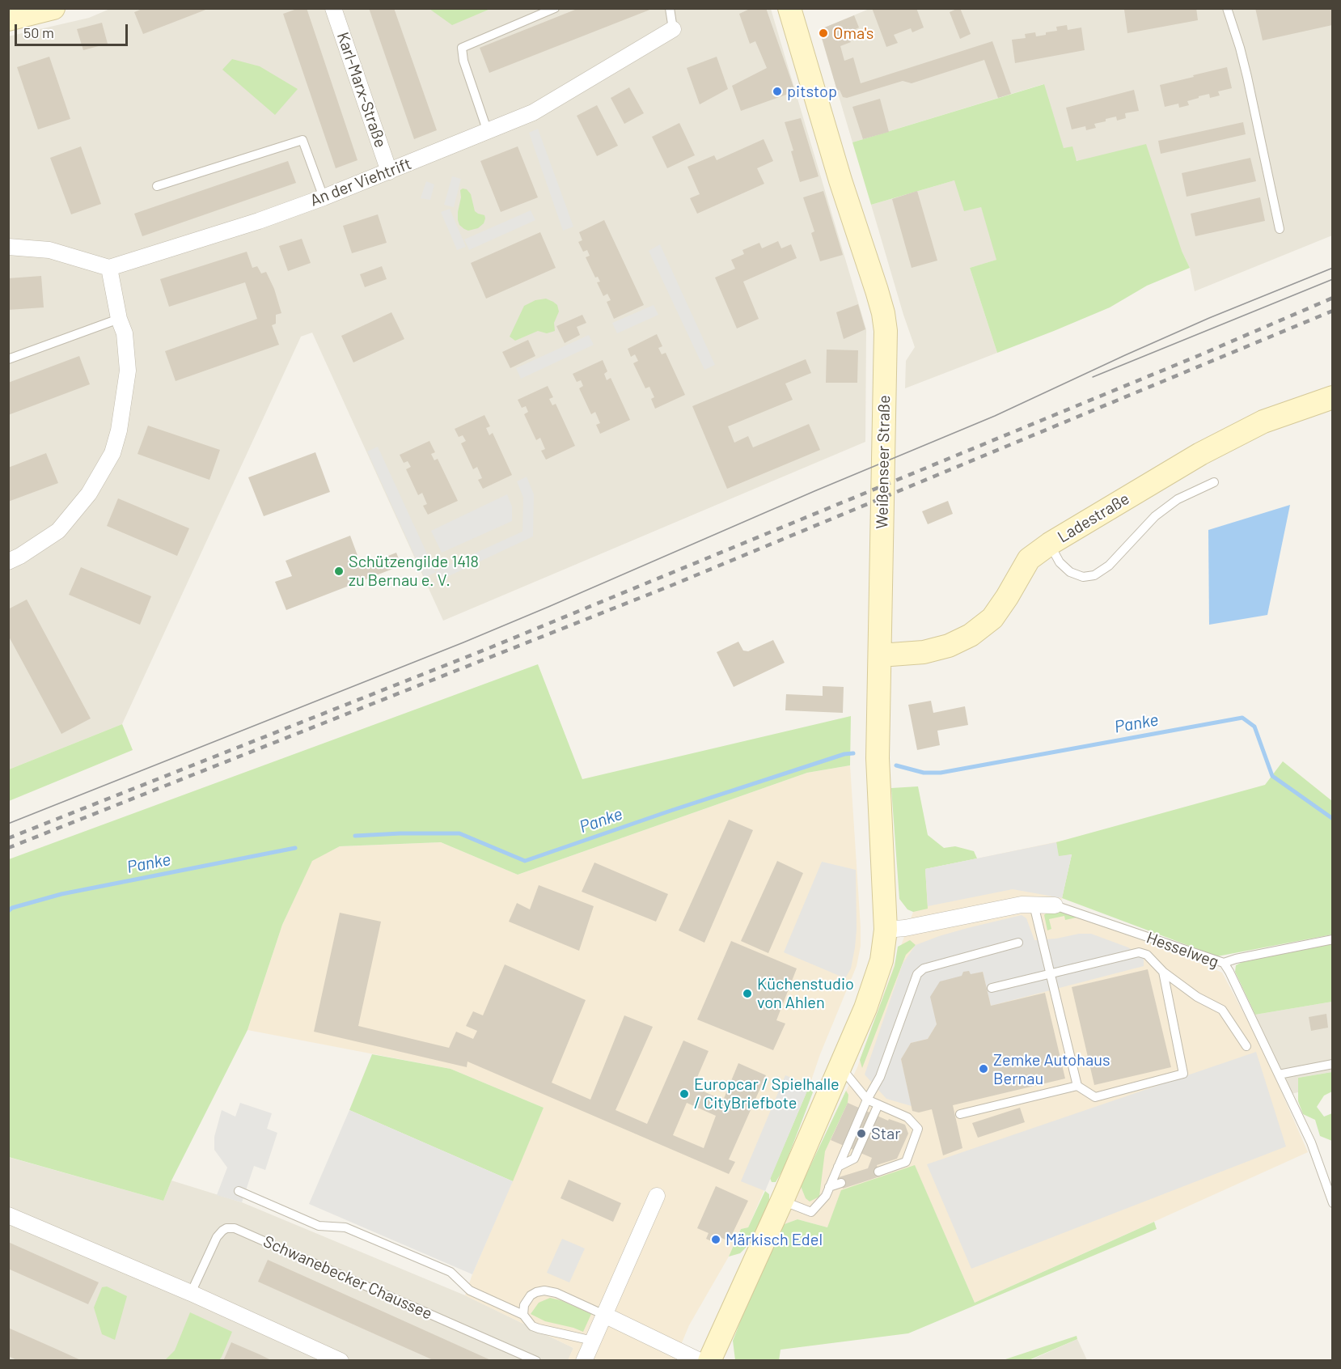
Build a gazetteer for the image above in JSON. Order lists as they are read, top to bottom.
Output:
{
  "streets": {
    "main road": ["Weißenseer Straße", "Ladestraße"],
    "street": ["Karl-Marx-Straße", "An der Viehtrift", "Hesselweg"],
    "lane": ["Schwanebecker Chaussee"]
  },
  "crossings": [
    ["Karl-Marx-Straße", "An der Viehtrift"],
    ["Weißenseer Straße", "Ladestraße"],
    ["Weißenseer Straße", "Hesselweg"]
  ],
  "water": ["Panke"],
  "places": [
    "Oma's",
    "pitstop",
    "Schützengilde 1418 zu Bernau e. V.",
    "Küchenstudio von Ahlen",
    "Zemke Autohaus Bernau",
    "Europcar / Spielhalle / CityBriefbote",
    "Star",
    "Märkisch Edel"
  ],
  "scale_bar": "50 m"
}
